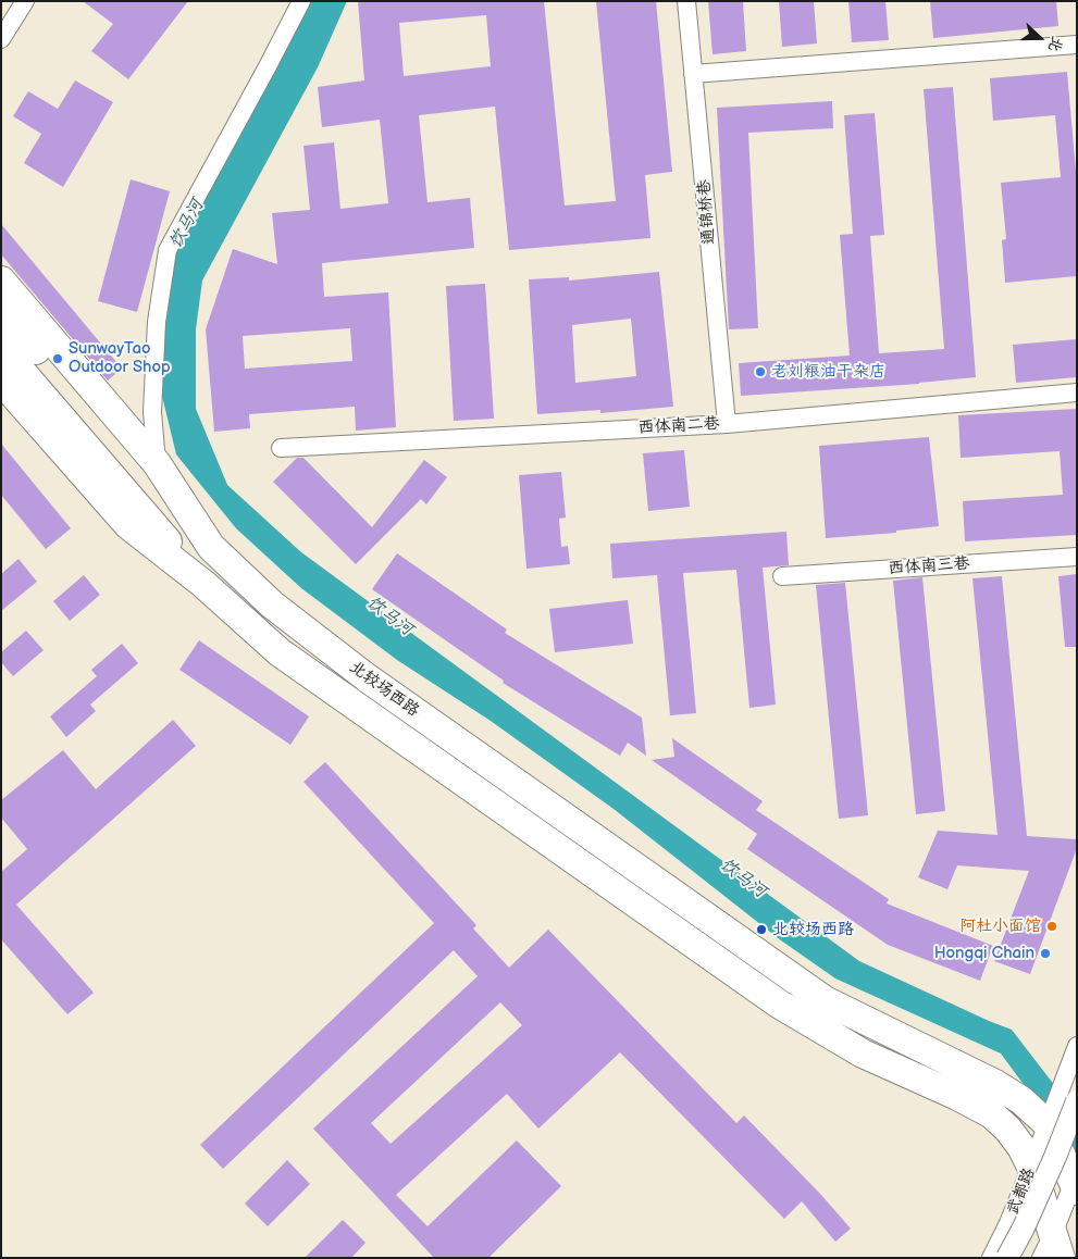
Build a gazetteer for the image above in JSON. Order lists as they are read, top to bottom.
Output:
{
  "streets": {
    "main road": ["北较场西路"],
    "street": [
      "通锦桥巷",
      "西体南二巷",
      "西体南三巷",
      "武都路"
    ]
  },
  "crossings": [
    ["通锦桥巷", "西体南二巷"],
    ["北较场西路", "武都路"]
  ],
  "water": ["饮马河"],
  "places": [
    "SunwayTao Outdoor Shop",
    "老刘粮油干杂店",
    "阿杜小面馆",
    "北较场西路",
    "Hongqi Chain"
  ],
  "north": "right"
}
